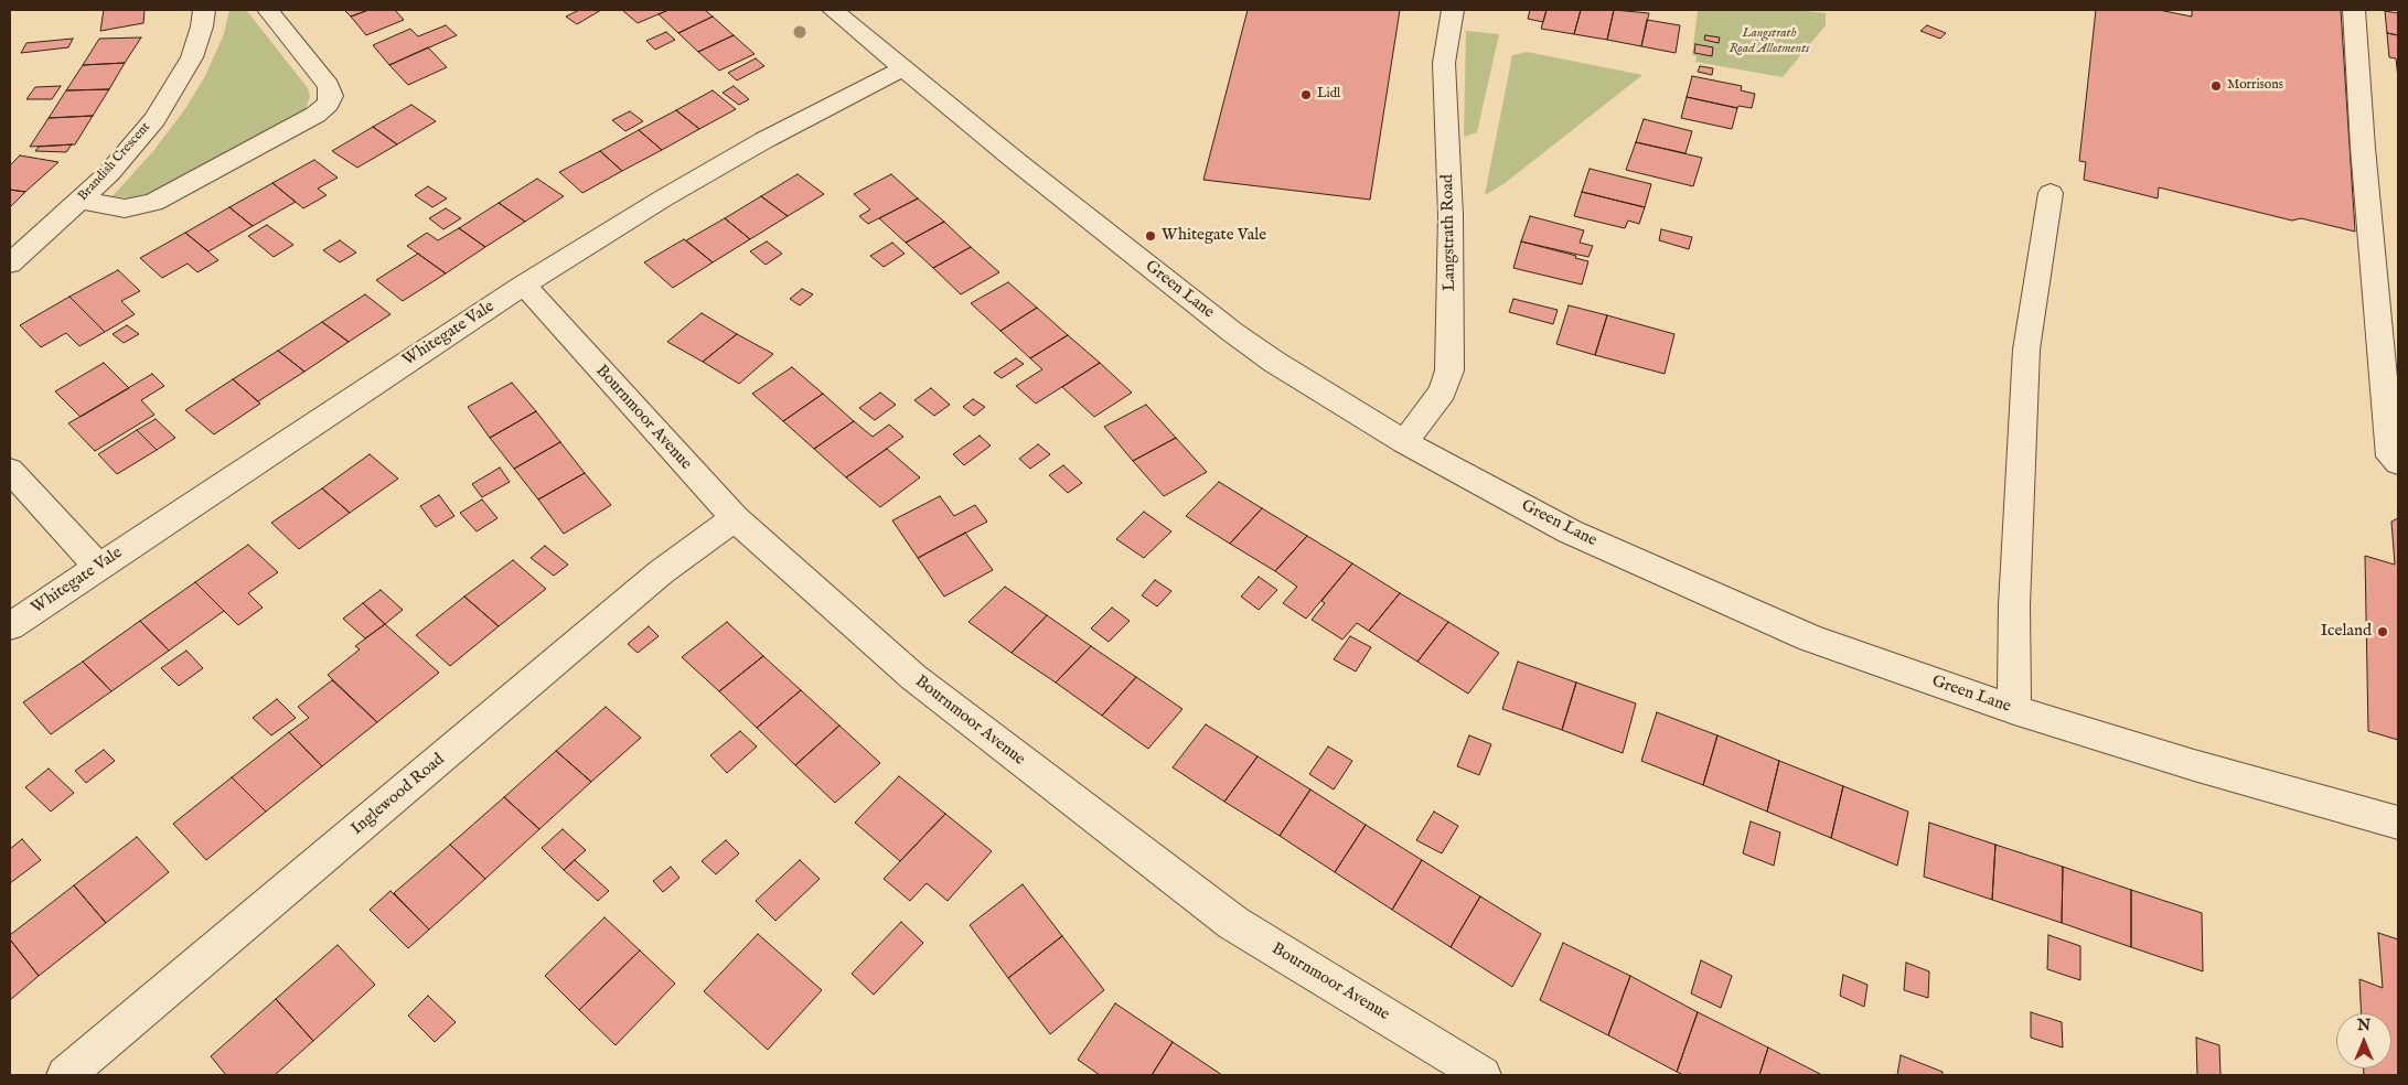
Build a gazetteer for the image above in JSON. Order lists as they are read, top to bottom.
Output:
{
  "streets": {
    "street": [
      "Brandish Crescent",
      "Langstrath Road",
      "Green Lane",
      "Whitegate Vale",
      "Bournmoor Avenue",
      "Inglewood Road"
    ]
  },
  "crossings": [
    ["Langstrath Road", "Green Lane"],
    ["Green Lane", "Whitegate Vale"],
    ["Whitegate Vale", "Bournmoor Avenue"],
    ["Bournmoor Avenue", "Inglewood Road"]
  ],
  "parks": ["Langstrath Road Allotments"],
  "places": [
    "Morrisons",
    "Lidl",
    "Whitegate Vale",
    "Iceland"
  ],
  "north": "top"
}
